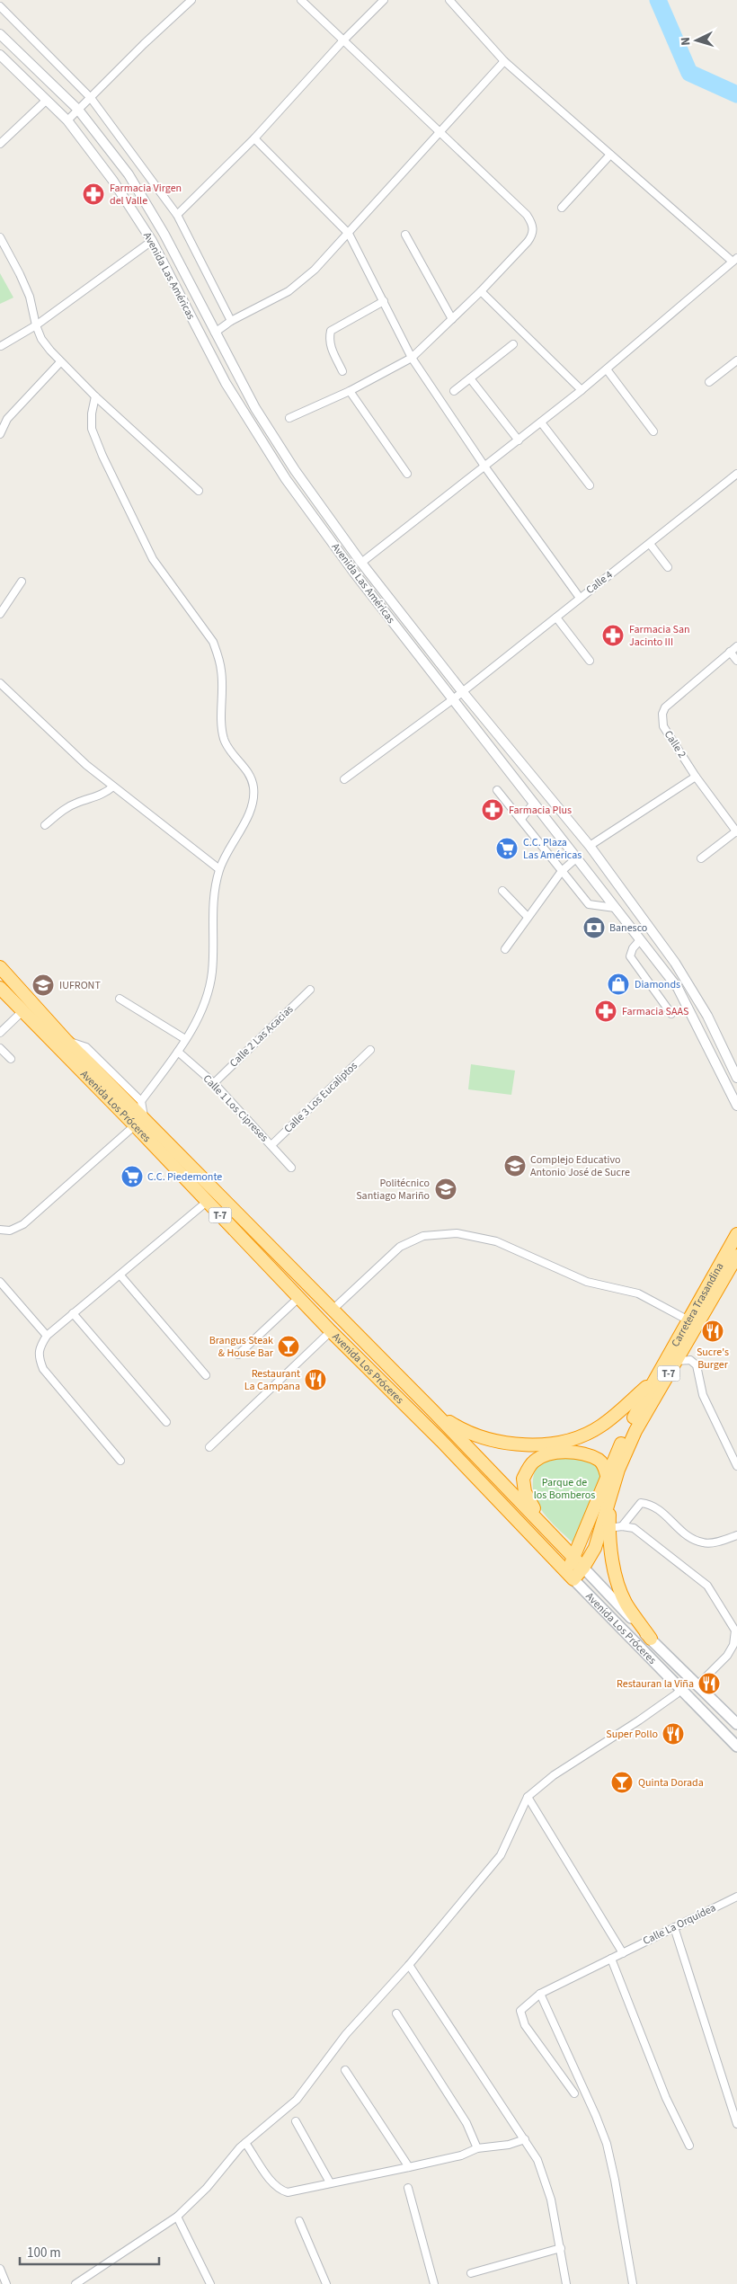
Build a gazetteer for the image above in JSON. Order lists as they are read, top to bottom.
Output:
{
  "streets": {
    "highway": ["Avenida Los Próceres", "T-7", "Carretera Trasandina"],
    "street": [
      "Avenida Las Américas",
      "Calle 4",
      "Calle 2",
      "Calle 2 Las Acacias",
      "Calle 3 Los Eucaliptos",
      "Calle 1 Los Cipreses",
      "Calle La Orquídea"
    ]
  },
  "crossings": [
    ["Avenida Las Américas", "Calle 4"],
    ["Calle 2 Las Acacias", "Calle 1 Los Cipreses"],
    ["Calle 3 Los Eucaliptos", "Calle 1 Los Cipreses"],
    ["Avenida Los Próceres", "Carretera Trasandina"]
  ],
  "parks": ["Parque de los Bomberos"],
  "places": {
    "pharmacy": [
      "Farmacia Virgen del Valle",
      "Farmacia San Jacinto III",
      "Farmacia Plus",
      "Farmacia SAAS"
    ],
    "supermarket": ["C.C. Plaza Las Américas", "C.C. Piedemonte"],
    "bank": ["Banesco"],
    "shop": ["Diamonds"],
    "school or university": ["IUFRONT", "Complejo Educativo Antonio José de Sucre", "Politécnico Santiago Mariño"],
    "restaurant": [
      "Sucre's Burger",
      "Restaurant La Campana",
      "Restauran la Viña",
      "Super Pollo"
    ],
    "bar": ["Brangus Steak & House Bar", "Quinta Dorada"]
  },
  "scale_bar": "100 m",
  "north": "left"
}
